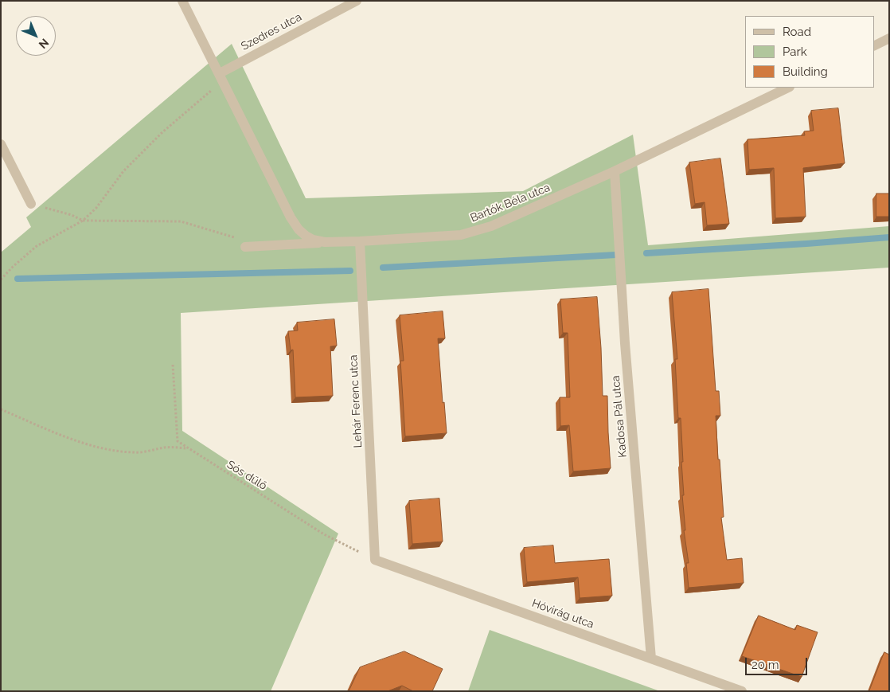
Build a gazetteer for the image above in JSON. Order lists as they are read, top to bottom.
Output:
{
  "streets": {
    "street": [
      "Szedres utca",
      "Bartók Béla utca",
      "Lehár Ferenc utca",
      "Kadosa Pál utca",
      "Hóvirág utca"
    ],
    "path": ["Sós dűlő"]
  },
  "crossings": [
    ["Szedres utca", "Bartók Béla utca"],
    ["Bartók Béla utca", "Lehár Ferenc utca"],
    ["Bartók Béla utca", "Kadosa Pál utca"],
    ["Lehár Ferenc utca", "Sós dűlő"],
    ["Lehár Ferenc utca", "Hóvirág utca"],
    ["Kadosa Pál utca", "Hóvirág utca"],
    ["Sós dűlő", "Hóvirág utca"]
  ],
  "legend": ["Road", "Park", "Building"],
  "scale_bar": "20 m",
  "north": "bottom right"
}
